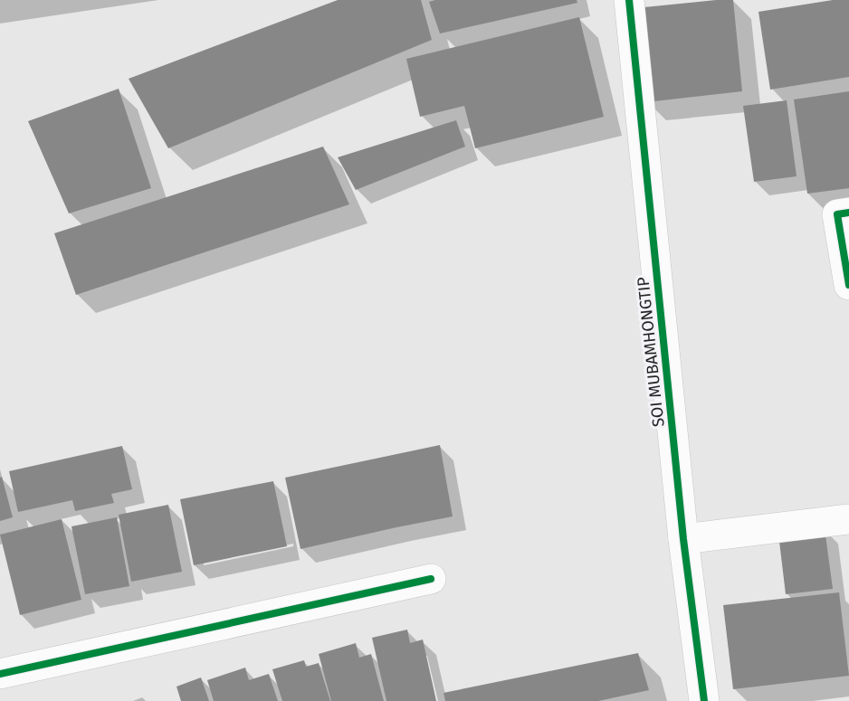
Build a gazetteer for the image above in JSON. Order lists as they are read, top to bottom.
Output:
{
  "streets": {
    "street": ["SOI MUBAMHONGTIP"]
  }
}
